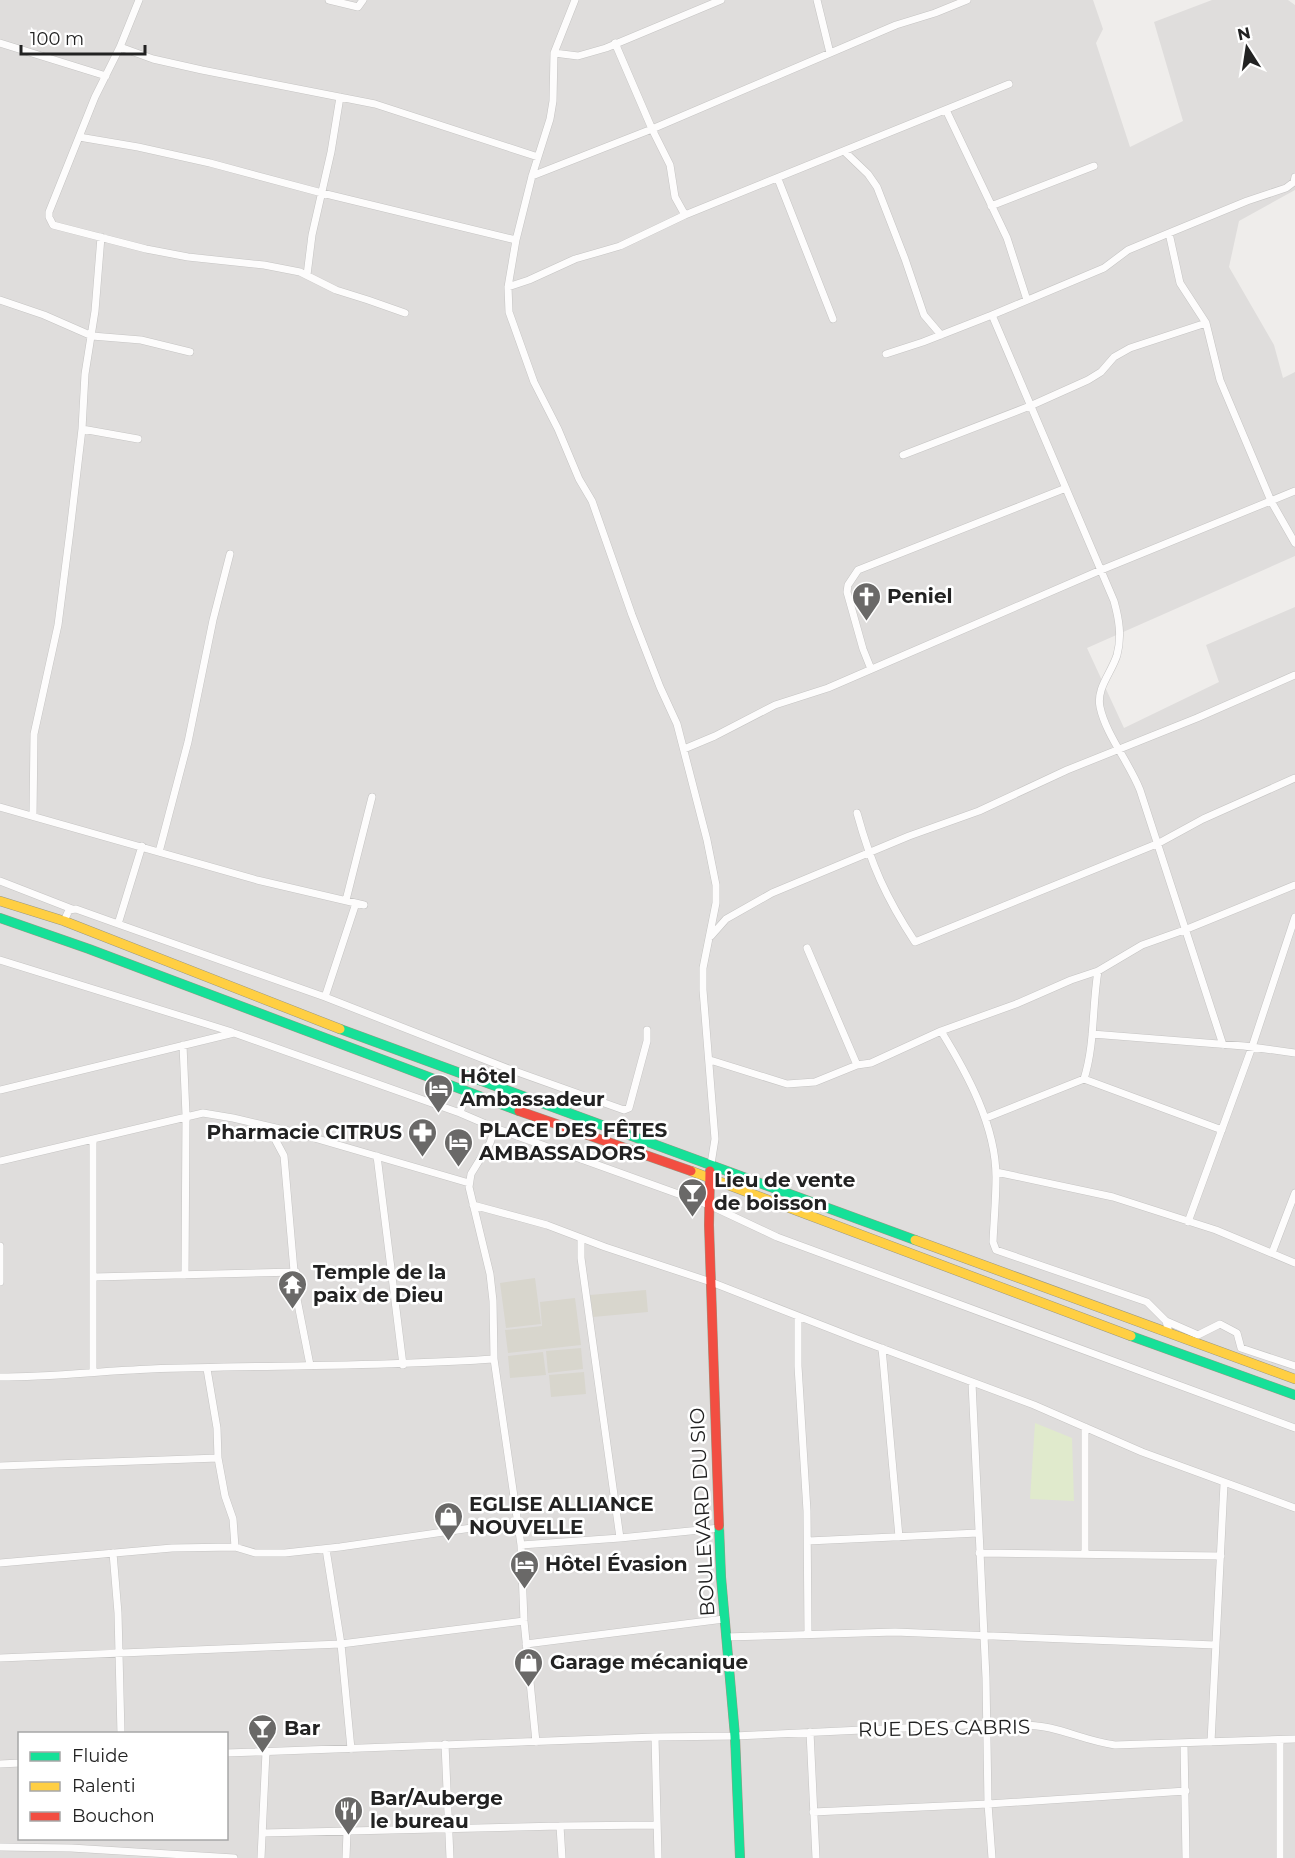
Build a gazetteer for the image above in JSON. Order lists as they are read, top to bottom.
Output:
{
  "streets": {
    "main road": ["BOULEVARD DU SIO"],
    "street": ["RUE DES CABRIS"]
  },
  "crossings": [
    ["BOULEVARD DU SIO", "RUE DES CABRIS"]
  ],
  "places": {
    "church": ["Peniel"],
    "hotel": ["Hôtel Ambassadeur", "PLACE DES FÊTES AMBASSADORS", "Hôtel Évasion"],
    "pharmacy": ["Pharmacie CITRUS"],
    "bar": ["Lieu de vente de boisson", "Bar"],
    "temple": ["Temple de la paix de Dieu"],
    "shop": ["EGLISE ALLIANCE NOUVELLE", "Garage mécanique"],
    "restaurant": ["Bar/Auberge le bureau"]
  },
  "legend": ["Fluide", "Ralenti", "Bouchon"],
  "scale_bar": "100 m",
  "north": "top"
}
